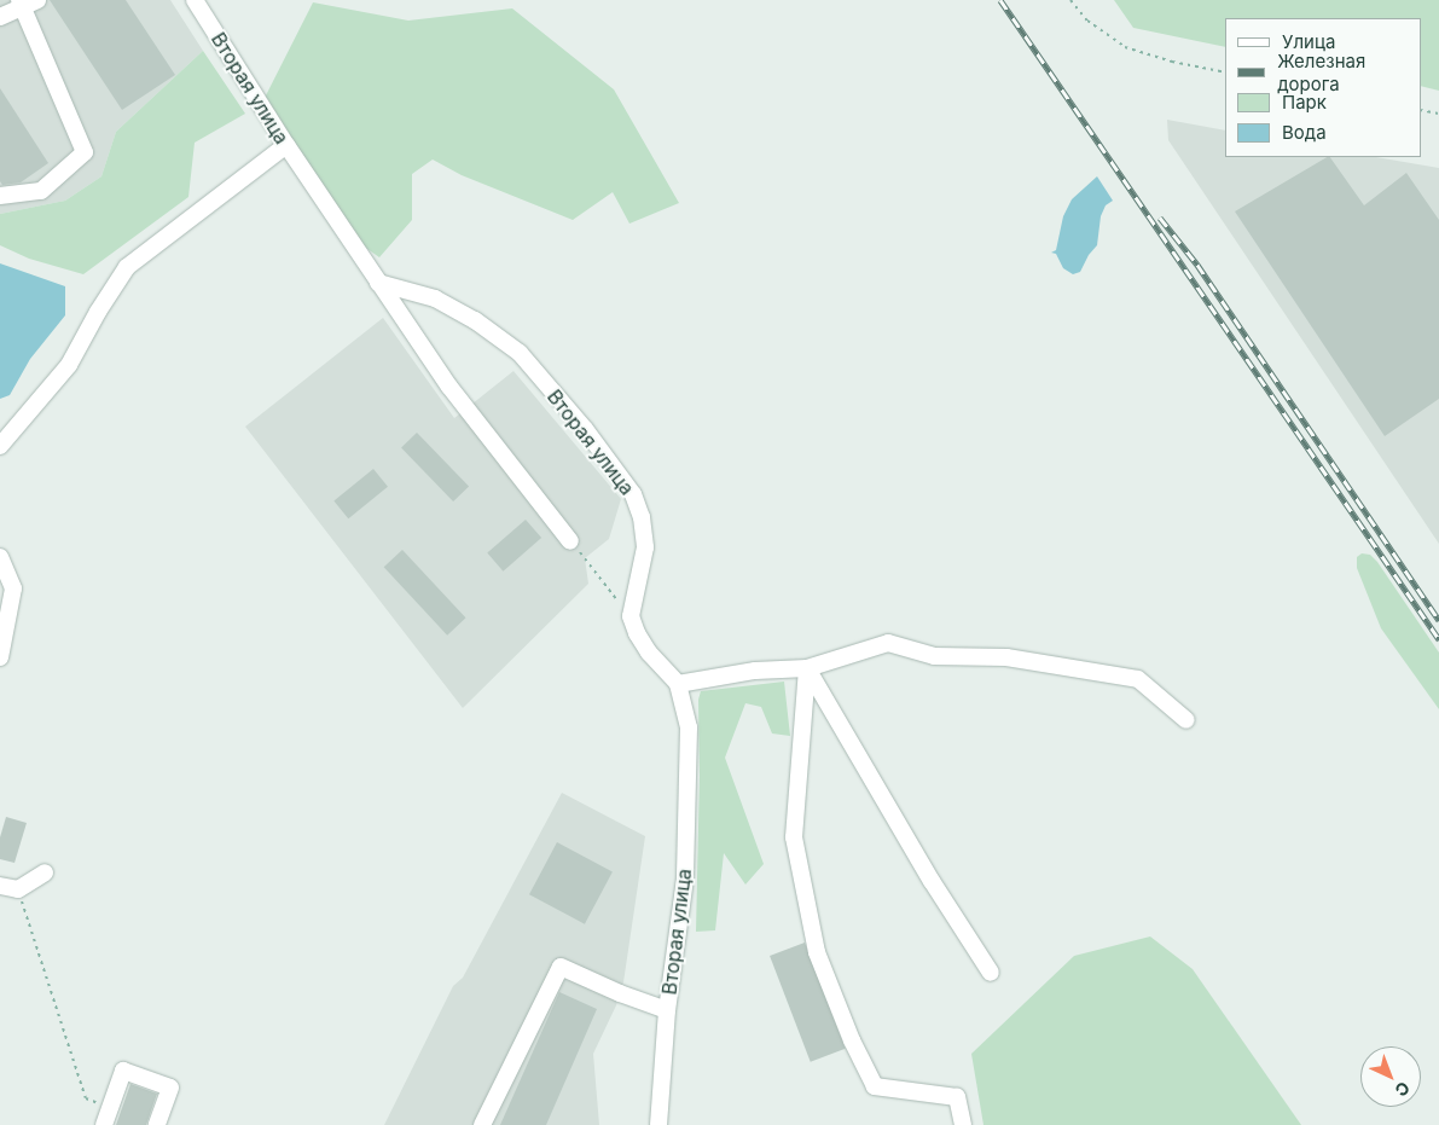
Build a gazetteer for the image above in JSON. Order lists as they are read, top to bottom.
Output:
{
  "streets": {
    "street": ["Вторая улица"]
  },
  "legend": [
    "Улица",
    "Железная дорога",
    "Парк",
    "Вода"
  ],
  "north": "bottom right"
}
